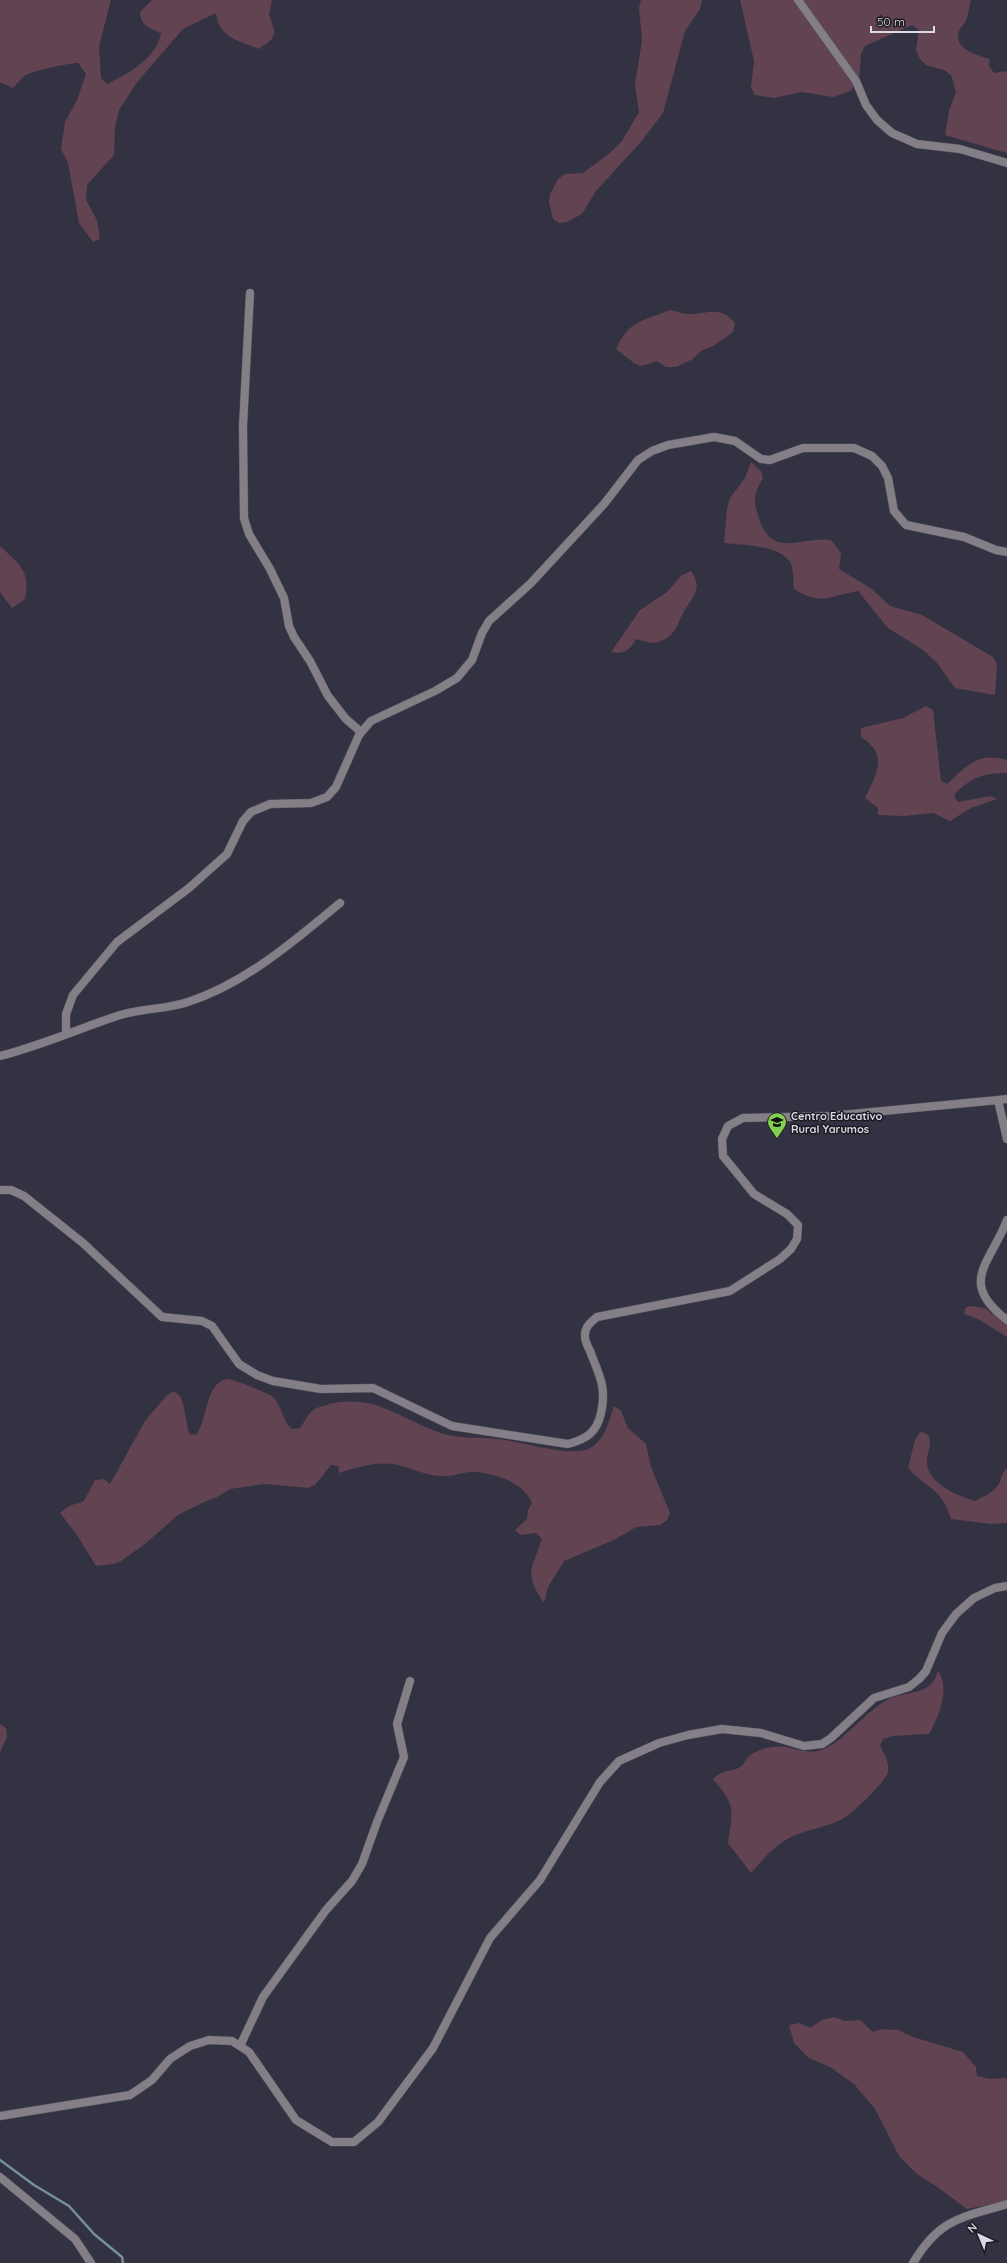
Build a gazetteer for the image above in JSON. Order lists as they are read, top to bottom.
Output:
{
  "places": {
    "school or university": ["Centro Educativo Rural Yarumos"]
  },
  "scale_bar": "50 m",
  "north": "top left"
}
